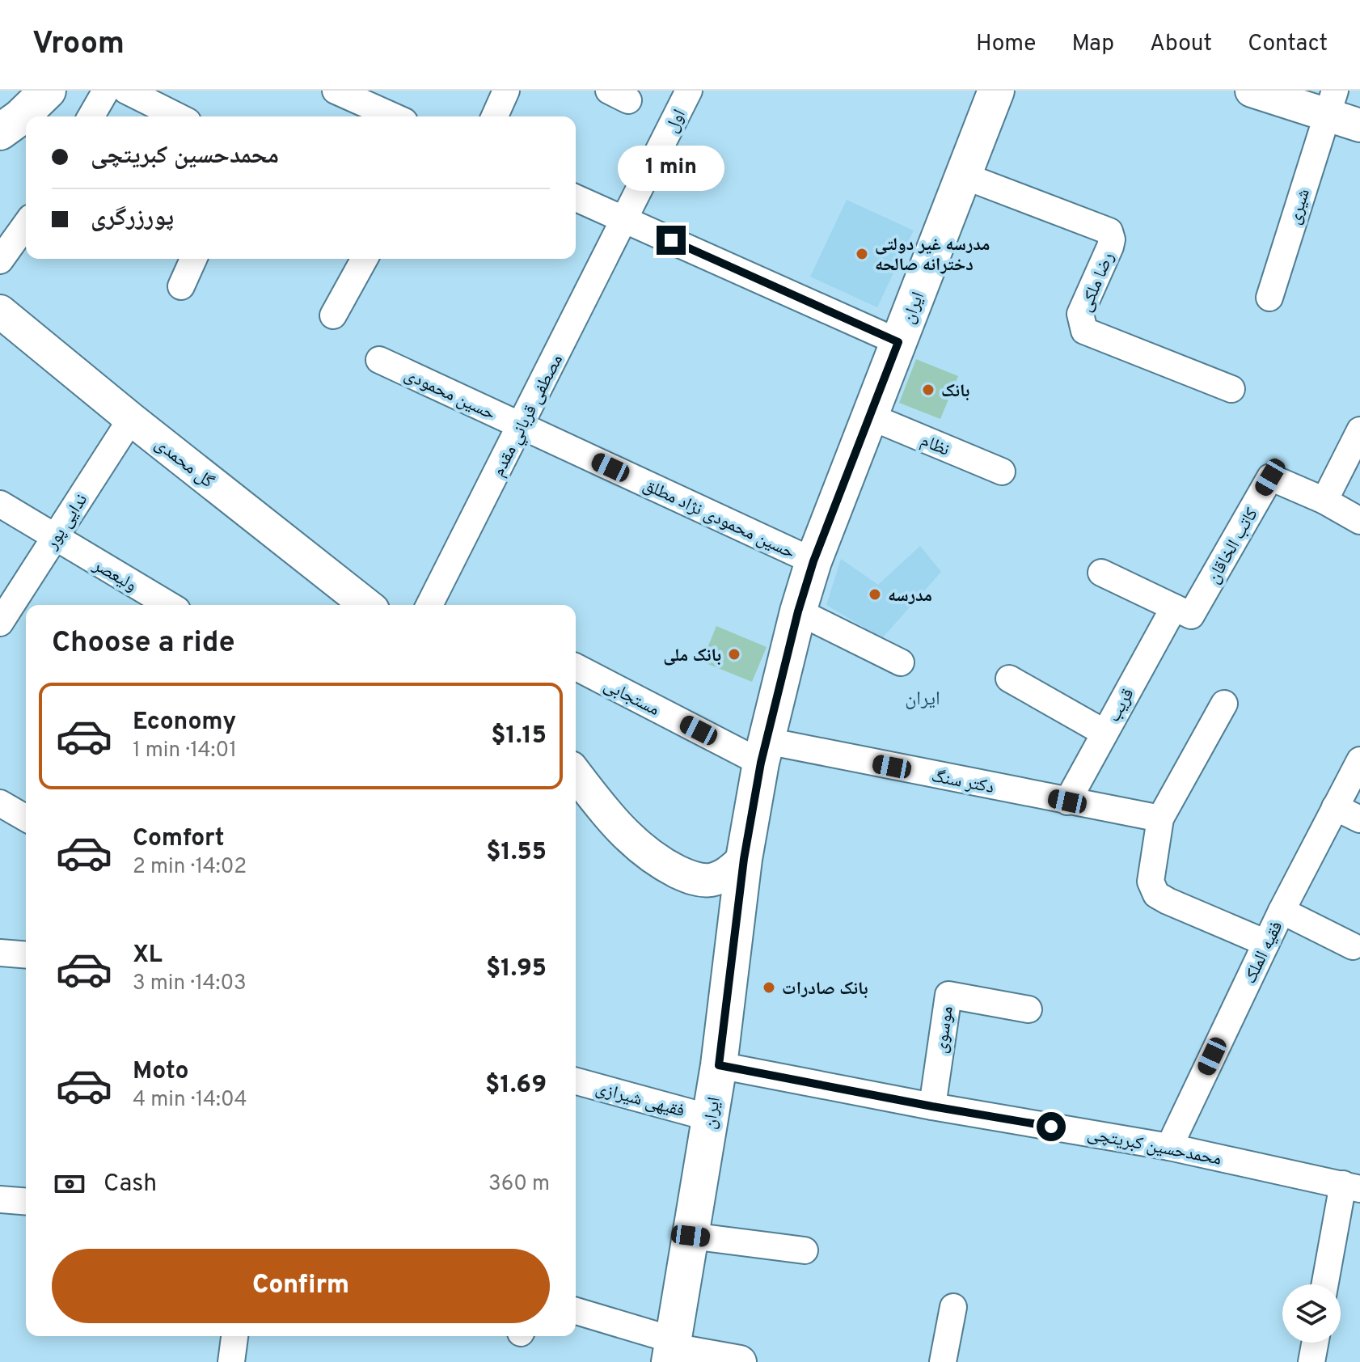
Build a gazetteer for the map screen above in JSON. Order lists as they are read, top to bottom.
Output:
{
  "streets": {
    "main road": ["ایران"],
    "street": [
      "اول",
      "شیری",
      "رضا ملکی",
      "حسین محمودی",
      "مصطفی قرباني مقدم",
      "نظام",
      "گل محمدی",
      "حسین محمودی نژاد مطلق",
      "ندایی پور",
      "کاتب الخاقان",
      "ولیعصر",
      "مستجابی",
      "قریب",
      "دکتر سنگ",
      "فقیه الملک",
      "موسوی",
      "فقیهی شیرازی",
      "محمدحسین کبریتچی"
    ]
  },
  "crossings": [
    ["اول", "مصطفی قرباني مقدم"],
    ["رضا ملکی", "ایران"],
    ["ایران", "نظام"],
    ["ایران", "حسین محمودی نژاد مطلق"],
    ["ایران", "مستجابی"],
    ["ایران", "دکتر سنگ"],
    ["ایران", "فقیهی شیرازی"],
    ["ایران", "محمدحسین کبریتچی"],
    ["حسین محمودی", "مصطفی قرباني مقدم"],
    ["حسین محمودی", "حسین محمودی نژاد مطلق"],
    ["مصطفی قرباني مقدم", "حسین محمودی نژاد مطلق"],
    ["گل محمدی", "ندایی پور"],
    ["ندایی پور", "ولیعصر"],
    ["کاتب الخاقان", "قریب"],
    ["مستجابی", "دکتر سنگ"],
    ["قریب", "دکتر سنگ"],
    ["فقیه الملک", "محمدحسین کبریتچی"],
    ["موسوی", "محمدحسین کبریتچی"]
  ],
  "districts": ["ایران"],
  "places": [
    "مدرسه غیر دولتی دخترانه صالحه",
    "بانک",
    "مدرسه",
    "بانک ملی",
    "بانک صادرات"
  ],
  "page": {
    "header": "Vroom",
    "nav": [
      "Home",
      "Map",
      "About",
      "Contact"
    ],
    "banner": ["محمدحسین کبریتچی", "پورزرگری"],
    "bubble": "1 min",
    "heading": "Choose a ride",
    "list": [
      {
        "name": "Economy",
        "note": "1 min · 14:01",
        "value": "$1.15"
      },
      {
        "name": "Comfort",
        "note": "2 min · 14:02",
        "value": "$1.55"
      },
      {
        "name": "XL",
        "note": "3 min · 14:03",
        "value": "$1.95"
      },
      {
        "name": "Moto",
        "note": "4 min · 14:04",
        "value": "$1.69"
      }
    ],
    "pay": ["Cash", "360 m"],
    "buttons": "Confirm"
  }
}
